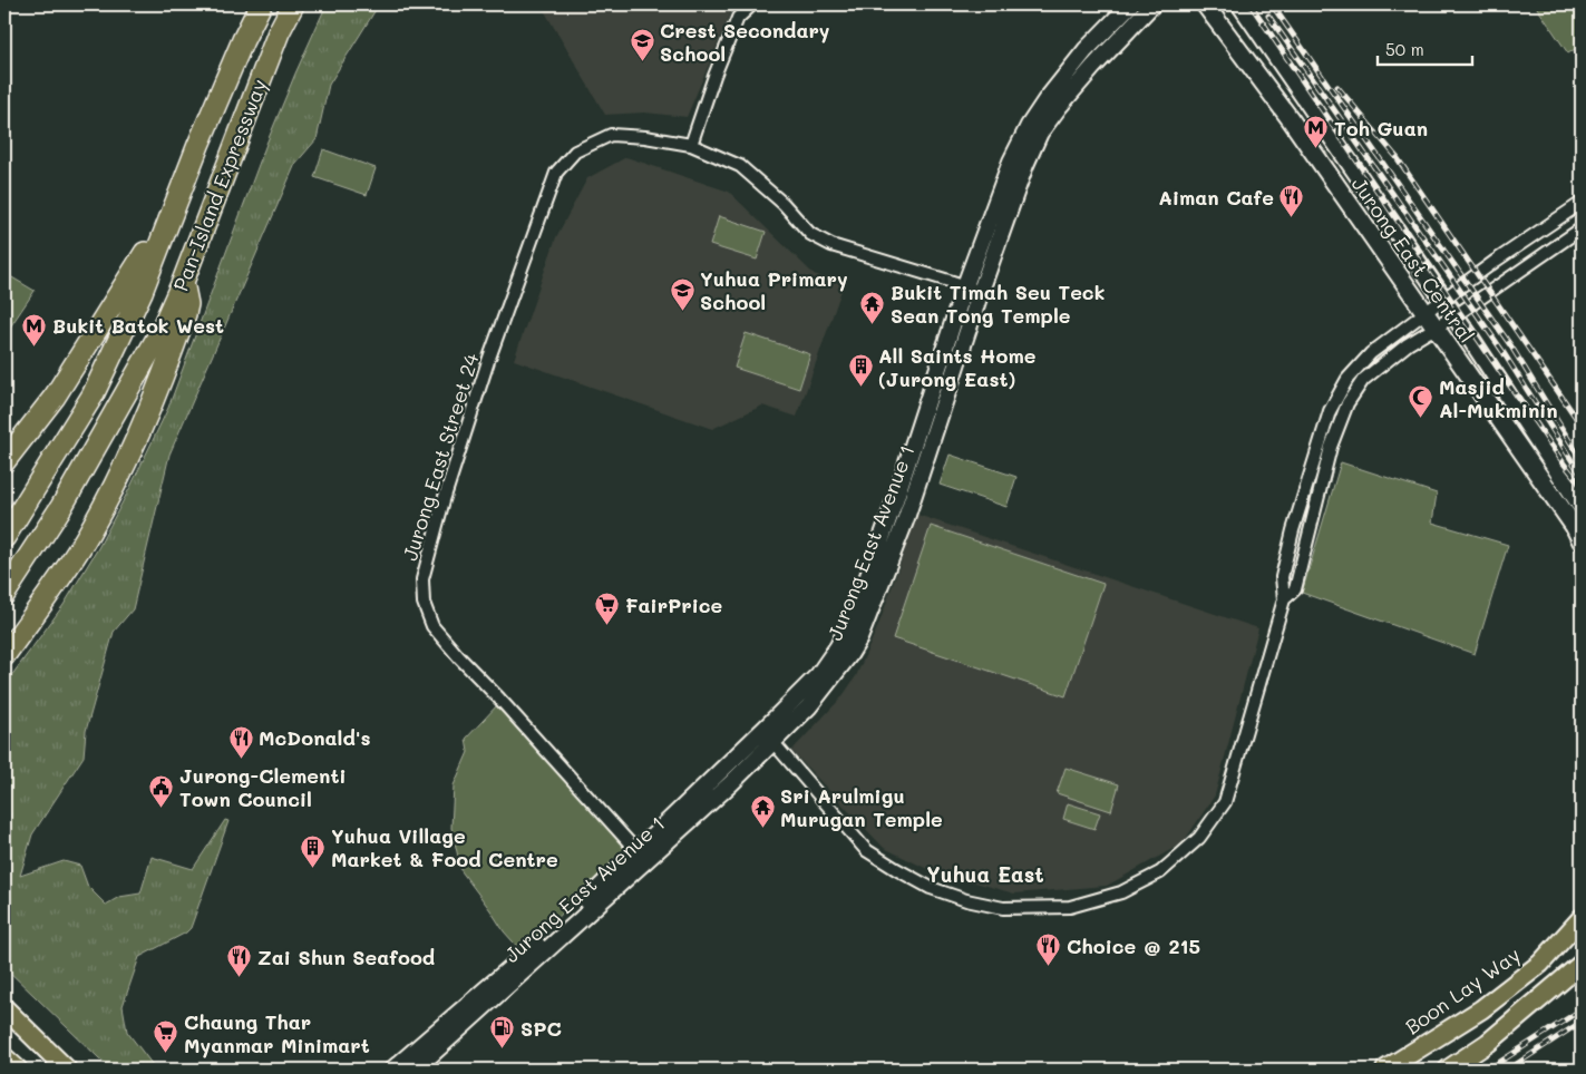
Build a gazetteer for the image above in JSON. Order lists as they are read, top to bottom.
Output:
{
  "streets": {
    "highway": ["Pan-Island Expressway"],
    "main road": ["Jurong East Central", "Boon Lay Way"],
    "street": ["Jurong East Street 24", "Jurong East Avenue 1"]
  },
  "crossings": [
    ["Jurong East Street 24", "Jurong East Avenue 1"]
  ],
  "districts": ["Yuhua East"],
  "places": {
    "school or university": ["Crest Secondary School", "Yuhua Primary School"],
    "metro station": ["Toh Guan", "Bukit Batok West"],
    "restaurant": [
      "Aiman Cafe",
      "McDonald's",
      "Choice @ 215",
      "Zai Shun Seafood"
    ],
    "temple": ["Bukit Timah Seu Teck Sean Tong Temple", "Sri Arulmigu Murugan Temple"],
    "building": ["All Saints Home (Jurong East)", "Yuhua Village Market & Food Centre"],
    "mosque": ["Masjid Al-Mukminin"],
    "supermarket": ["FairPrice", "Chaung Thar Myanmar Minimart"],
    "public building": ["Jurong-Clementi Town Council"],
    "fuel station": ["SPC"]
  },
  "scale_bar": "50 m"
}
